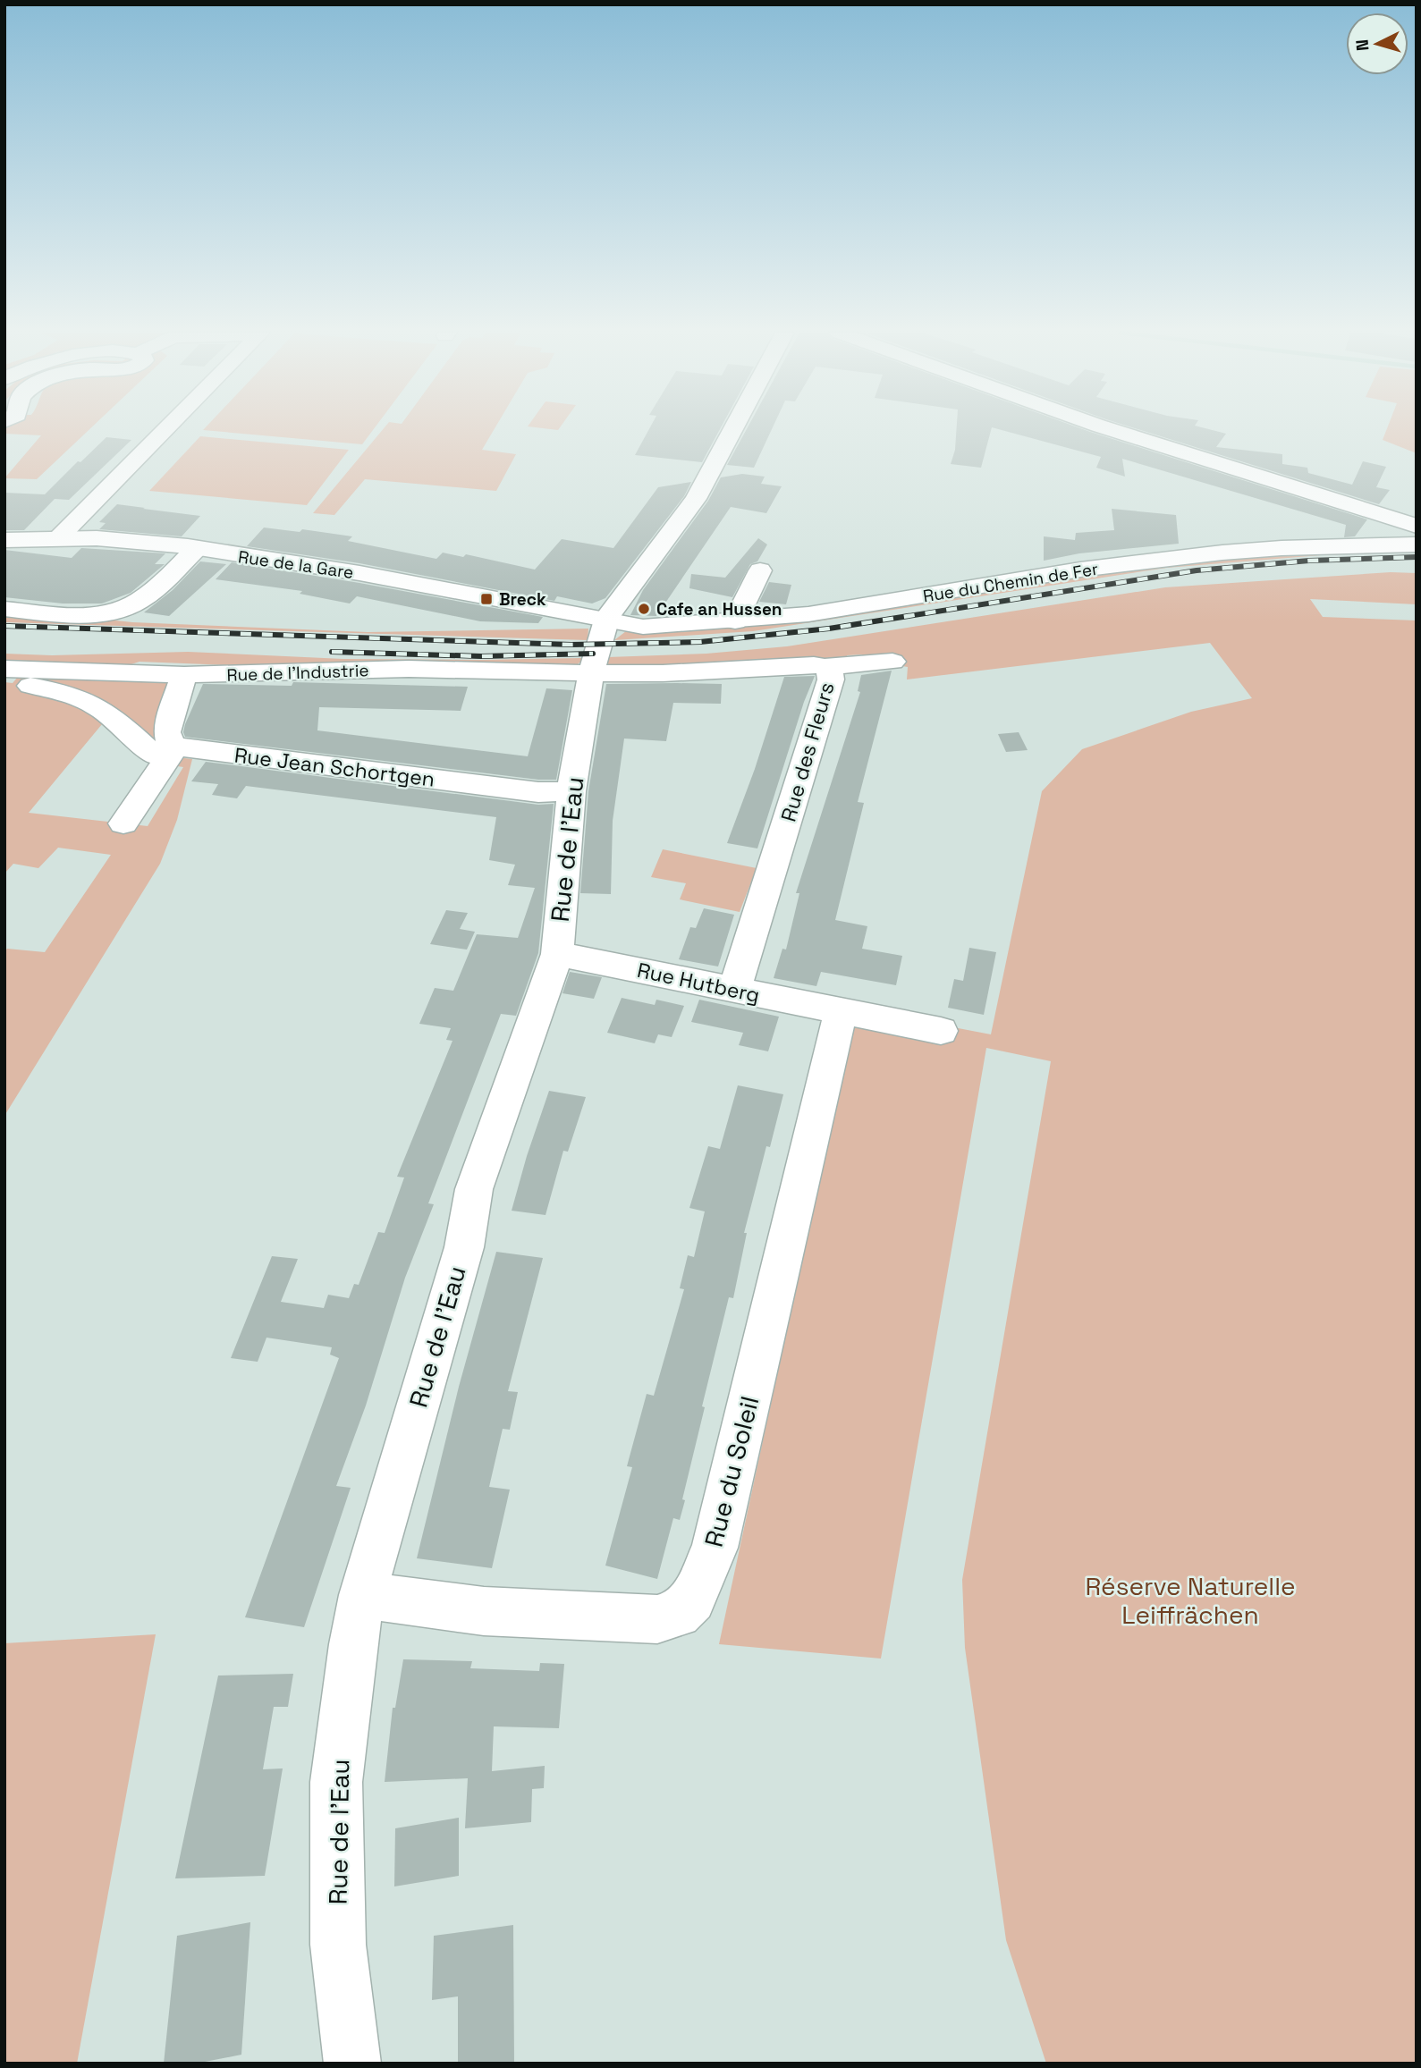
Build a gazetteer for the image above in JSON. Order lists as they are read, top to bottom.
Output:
{
  "streets": {
    "street": [
      "Rue de la Gare",
      "Rue du Chemin de Fer",
      "Rue de l'Industrie",
      "Rue des Fleurs",
      "Rue Jean Schortgen",
      "Rue de l'Eau",
      "Rue Hutberg",
      "Rue du Soleil"
    ]
  },
  "crossings": [
    ["Rue de la Gare", "Rue du Chemin de Fer"],
    ["Rue de la Gare", "Rue de l'Eau"],
    ["Rue du Chemin de Fer", "Rue de l'Eau"],
    ["Rue de l'Industrie", "Rue des Fleurs"],
    ["Rue de l'Industrie", "Rue de l'Eau"],
    ["Rue des Fleurs", "Rue de l'Eau"],
    ["Rue des Fleurs", "Rue Hutberg"],
    ["Rue Jean Schortgen", "Rue de l'Eau"],
    ["Rue de l'Eau", "Rue Hutberg"],
    ["Rue de l'Eau", "Rue du Soleil"],
    ["Rue Hutberg", "Rue du Soleil"]
  ],
  "parks": ["Réserve Naturelle Leiffrächen"],
  "places": {
    "transit": ["Breck"],
    "other": ["Cafe an Hussen"]
  },
  "north": "left"
}
